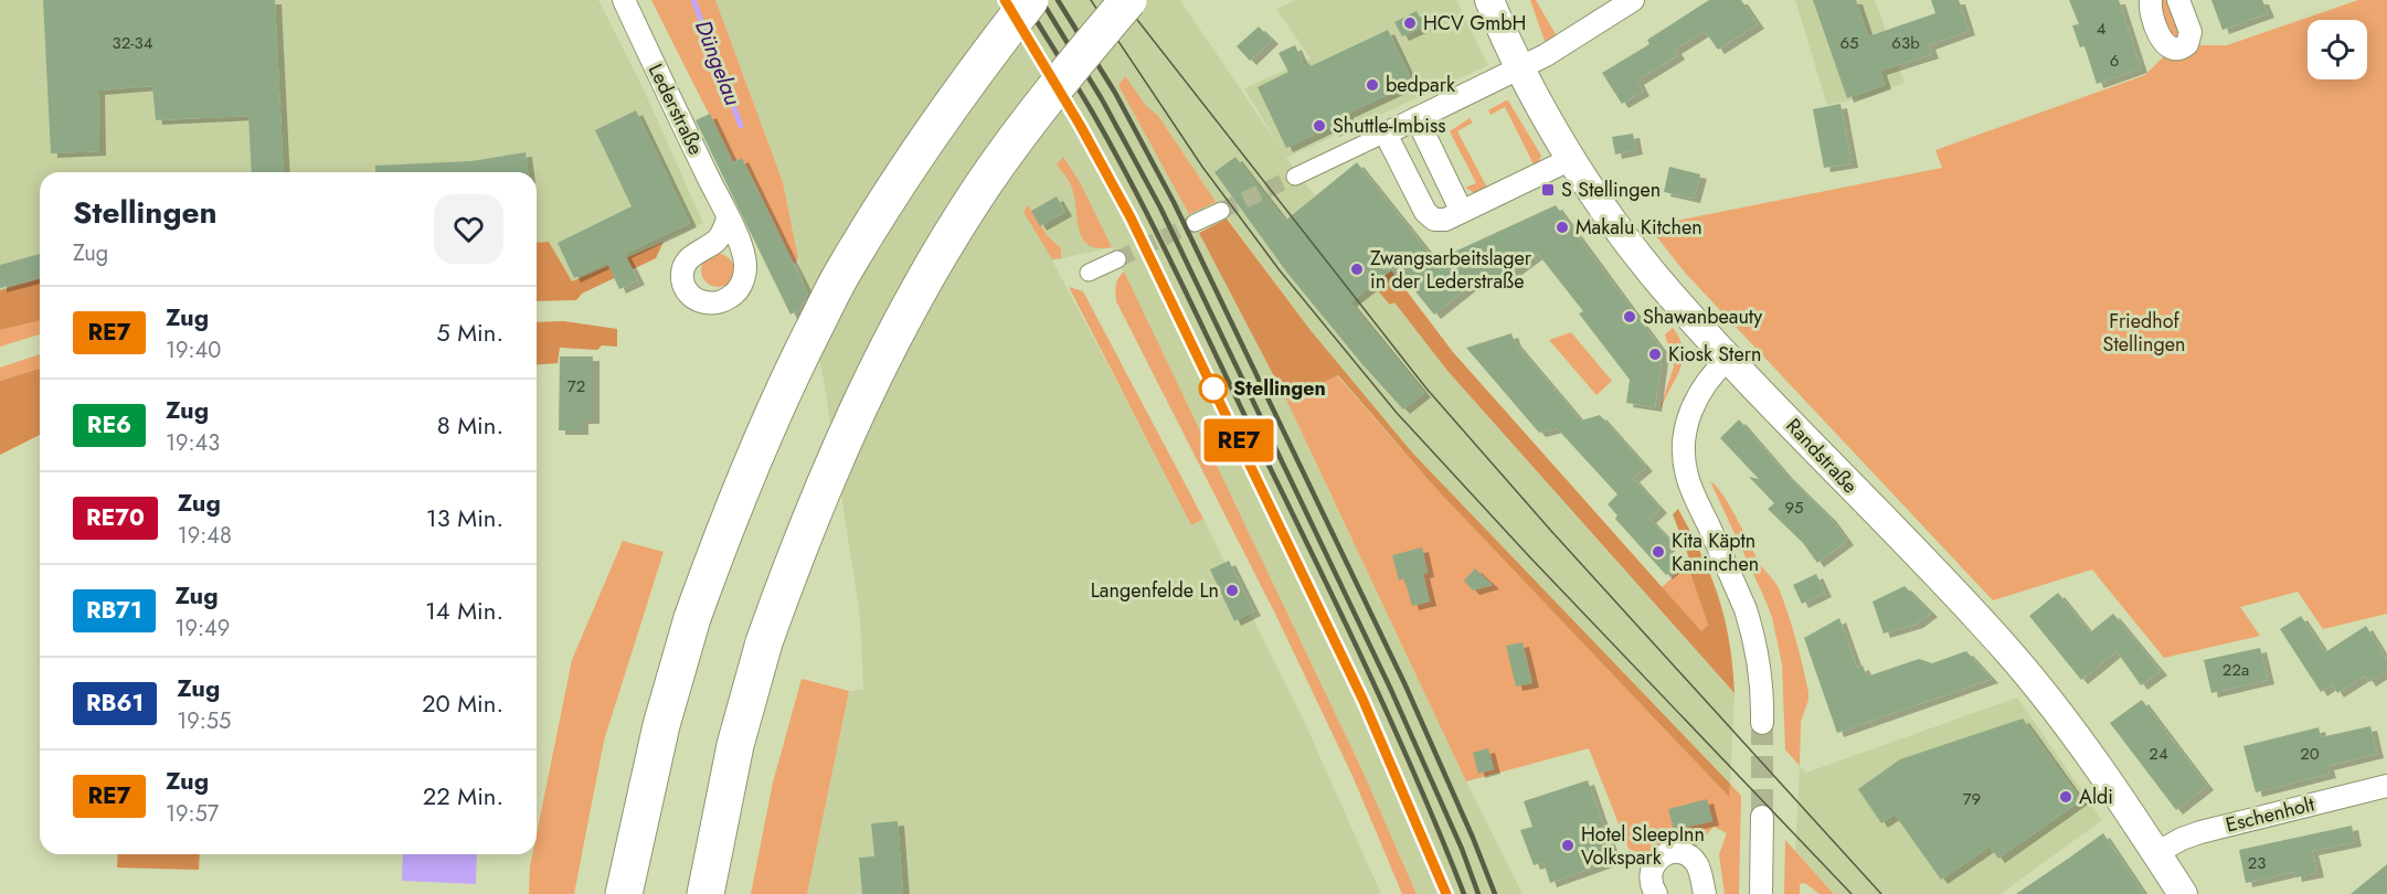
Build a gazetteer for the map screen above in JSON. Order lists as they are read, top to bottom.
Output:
{
  "streets": {
    "street": ["Lederstraße", "Randstraße", "Eschenholt"]
  },
  "crossings": [
    ["Randstraße", "Eschenholt"]
  ],
  "water": ["Düngelau"],
  "parks": ["Friedhof Stellingen"],
  "places": {
    "other": [
      "HCV GmbH",
      "bedpark",
      "Shuttle-Imbiss",
      "Makalu Kitchen",
      "Zwangsarbeitslager in der Lederstraße",
      "Shawanbeauty",
      "Kiosk Stern",
      "Stellingen",
      "Kita Käptn Kaninchen",
      "Langenfelde Ln",
      "Aldi",
      "Hotel SleepInn Volkspark"
    ],
    "transit": ["S Stellingen"]
  },
  "house_numbers": [
    "4",
    "32-34",
    "65",
    "63b",
    "6",
    "72",
    "95",
    "22a",
    "24",
    "20",
    "79",
    "23"
  ],
  "page": {
    "on_map": "RE7",
    "heading": ["Stellingen", "Zug"],
    "list": [
      {
        "mark": "RE7",
        "name": "Zug",
        "note": "19:40",
        "value": "5 Min."
      },
      {
        "mark": "RE6",
        "name": "Zug",
        "note": "19:43",
        "value": "8 Min."
      },
      {
        "mark": "RE70",
        "name": "Zug",
        "note": "19:48",
        "value": "13 Min."
      },
      {
        "mark": "RB71",
        "name": "Zug",
        "note": "19:49",
        "value": "14 Min."
      },
      {
        "mark": "RB61",
        "name": "Zug",
        "note": "19:55",
        "value": "20 Min."
      },
      {
        "mark": "RE7",
        "name": "Zug",
        "note": "19:57",
        "value": "22 Min."
      }
    ]
  }
}
